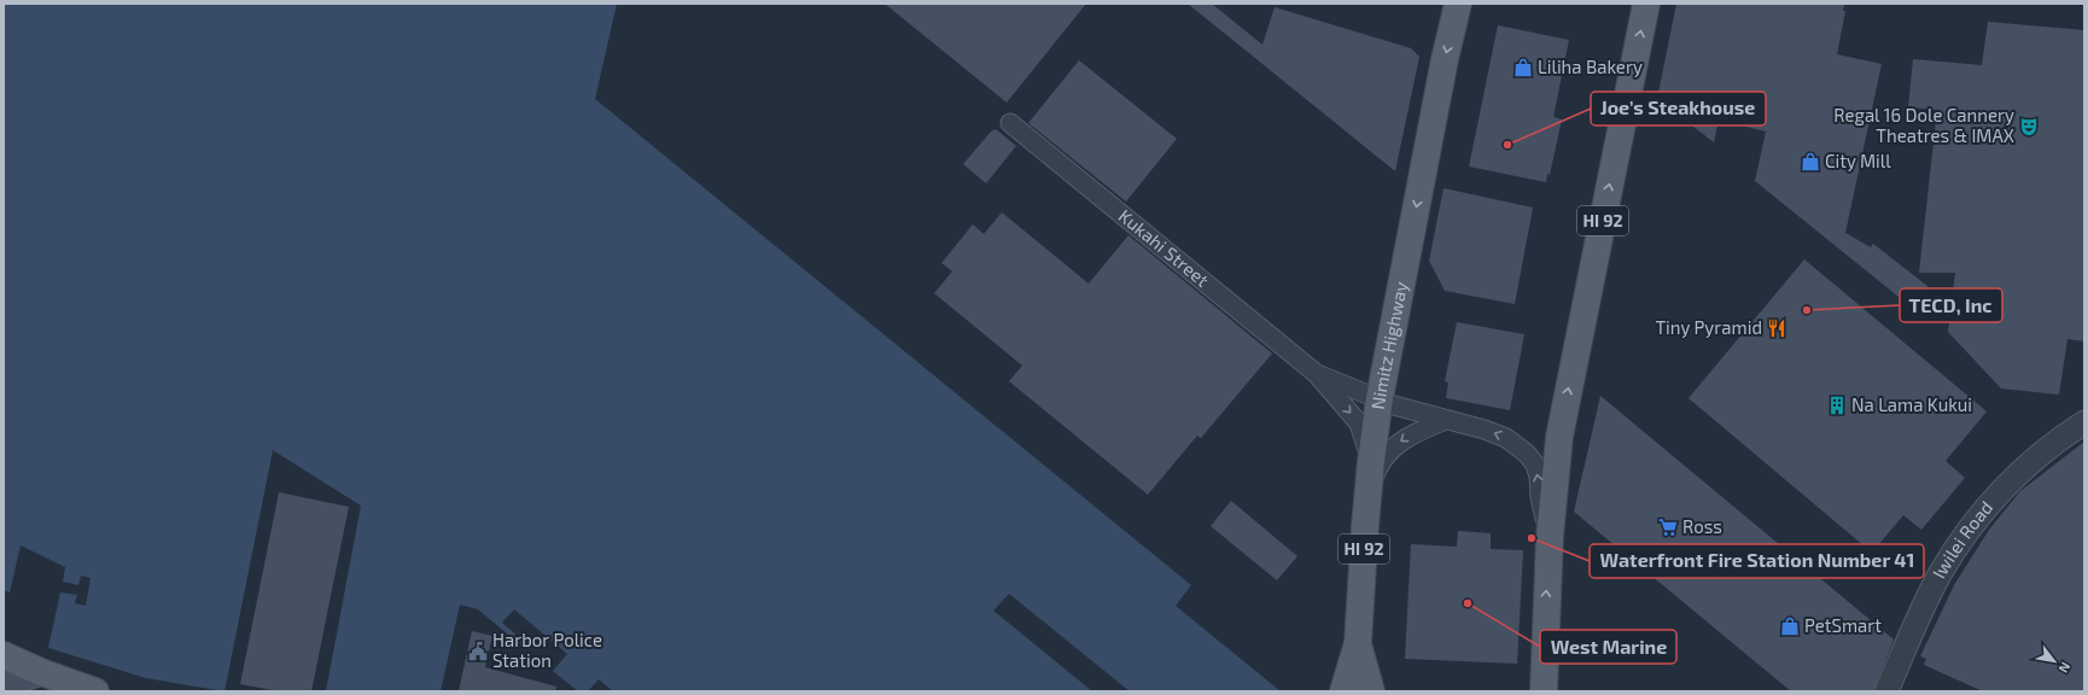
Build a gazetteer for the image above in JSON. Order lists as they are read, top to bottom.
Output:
{
  "streets": {
    "main road": ["HI 92", "Nimitz Highway"],
    "street": ["Kukahi Street", "Iwilei Road"]
  },
  "crossings": [
    ["HI 92", "Kukahi Street"],
    ["Kukahi Street", "Nimitz Highway"]
  ],
  "places": {
    "shop": ["Liliha Bakery", "City Mill", "PetSmart"],
    "theatre": ["Regal 16 Dole Cannery Theatres & IMAX"],
    "other": [
      "Joe’s Steakhouse",
      "TECD, Inc",
      "Waterfront Fire Station Number 41",
      "West Marine"
    ],
    "restaurant": ["Tiny Pyramid"],
    "building": ["Na Lama Kukui"],
    "supermarket": ["Ross"],
    "public building": ["Harbor Police Station"]
  },
  "north": "bottom right"
}
